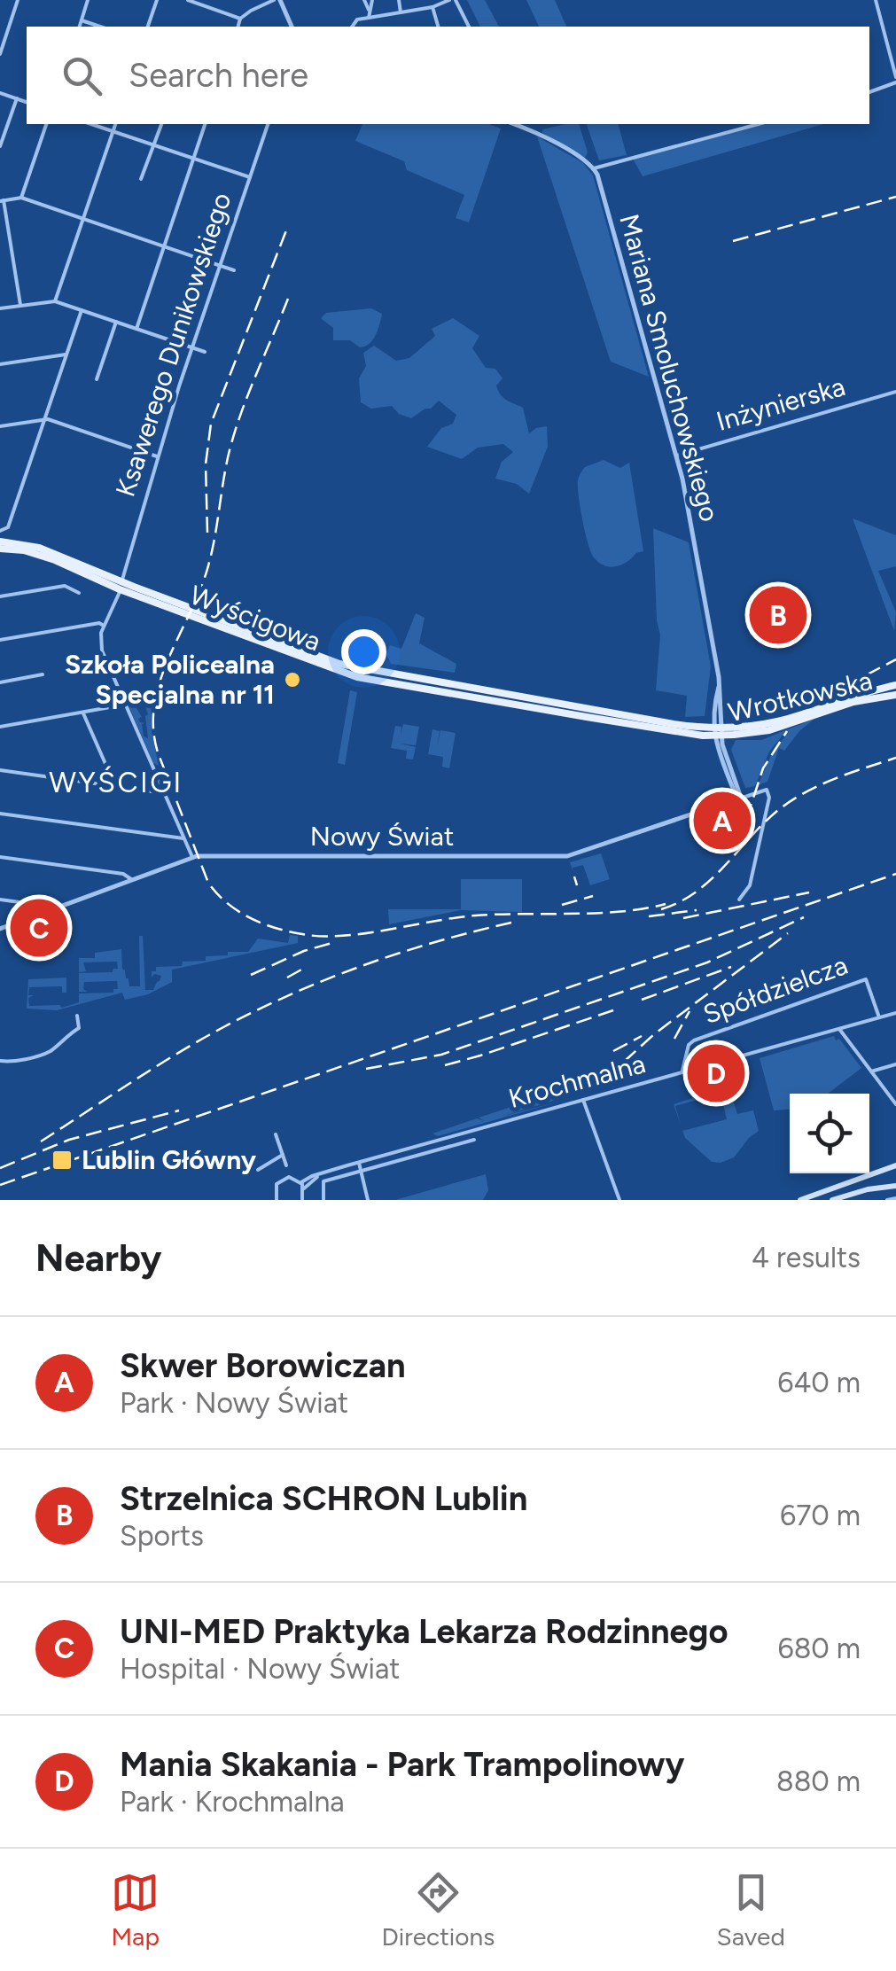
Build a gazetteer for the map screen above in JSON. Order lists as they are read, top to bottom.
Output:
{
  "streets": {
    "main road": ["Wyścigowa", "Wrotkowska"],
    "street": [
      "Ksawerego Dunikowskiego",
      "Mariana Smoluchowskiego",
      "Inżynierska",
      "Nowy Świat",
      "Spółdzielcza",
      "Krochmalna"
    ]
  },
  "crossings": [
    ["Ksawerego Dunikowskiego", "Wyścigowa"],
    ["Mariana Smoluchowskiego", "Inżynierska"],
    ["Mariana Smoluchowskiego", "Wyścigowa"],
    ["Mariana Smoluchowskiego", "Wrotkowska"],
    ["Mariana Smoluchowskiego", "Nowy Świat"],
    ["Wyścigowa", "Wrotkowska"],
    ["Spółdzielcza", "Krochmalna"]
  ],
  "districts": ["WYŚCIGI"],
  "places": {
    "other": ["Szkoła Policealna Specjalna nr 11"],
    "transit": ["Lublin Główny"]
  },
  "page": {
    "search": "Search here",
    "pins": [
      "B",
      "A",
      "C",
      "D"
    ],
    "heading": ["Nearby", "4 results"],
    "list": [
      {
        "mark": "A",
        "name": "Skwer Borowiczan",
        "note": "Park · Nowy Świat",
        "value": "640 m"
      },
      {
        "mark": "B",
        "name": "Strzelnica SCHRON Lublin",
        "note": "Sports",
        "value": "670 m"
      },
      {
        "mark": "C",
        "name": "UNI-MED Praktyka Lekarza Rodzinnego",
        "note": "Hospital · Nowy Świat",
        "value": "680 m"
      },
      {
        "mark": "D",
        "name": "Mania Skakania - Park Trampolinowy",
        "note": "Park · Krochmalna",
        "value": "880 m"
      }
    ],
    "nav": ["Map", "Directions", "Saved"]
  }
}
